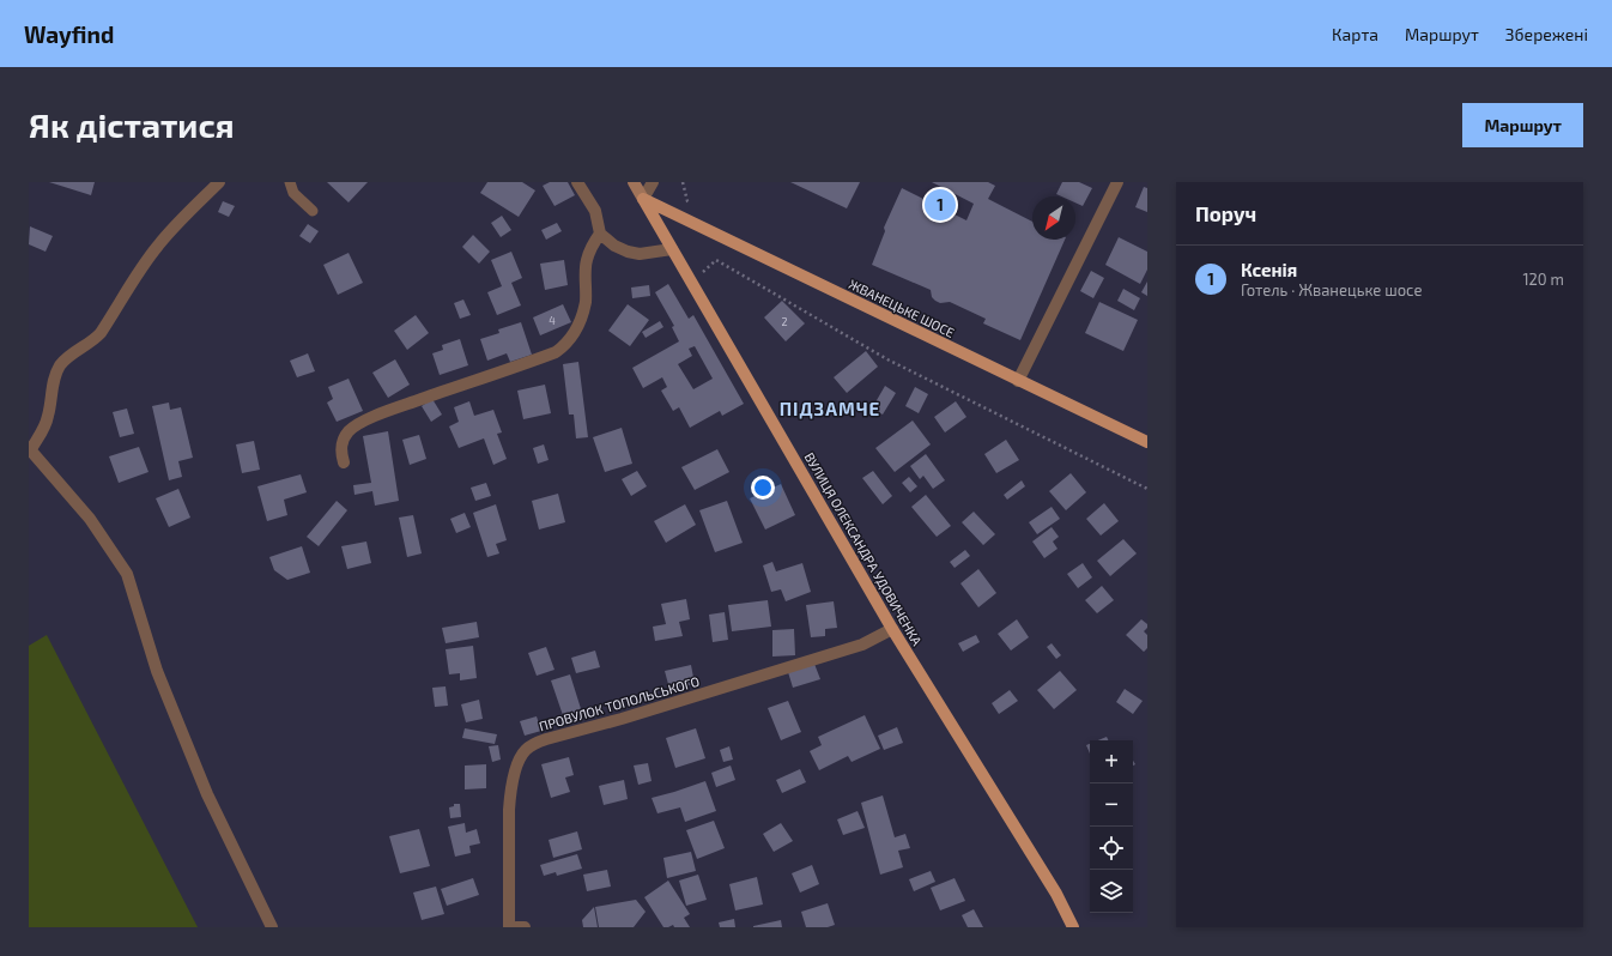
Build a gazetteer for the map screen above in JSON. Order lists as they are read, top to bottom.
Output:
{
  "streets": {
    "main road": ["ЖВАНЕЦЬКЕ ШОСЕ", "ВУЛИЦЯ ОЛЕКСАНДРА УДОВИЧЕНКА"],
    "street": ["ПРОВУЛОК ТОПОЛЬСЬКОГО"]
  },
  "crossings": [
    ["ЖВАНЕЦЬКЕ ШОСЕ", "ВУЛИЦЯ ОЛЕКСАНДРА УДОВИЧЕНКА"],
    ["ВУЛИЦЯ ОЛЕКСАНДРА УДОВИЧЕНКА", "ПРОВУЛОК ТОПОЛЬСЬКОГО"]
  ],
  "districts": ["ПІДЗАМЧЕ"],
  "house_numbers": ["4", "2"],
  "north": "bottom left",
  "page": {
    "header": "Wayfind",
    "nav": ["Карта", "Маршрут", "Збережені"],
    "buttons": "Маршрут",
    "title": "Як дістатися",
    "heading": "Поруч",
    "pins": "1",
    "list": [
      {
        "mark": "1",
        "name": "Ксенія",
        "note": "Готель · Жванецьке шосе",
        "value": "120 m"
      }
    ],
    "map_buttons": ["+", "−"]
  }
}
